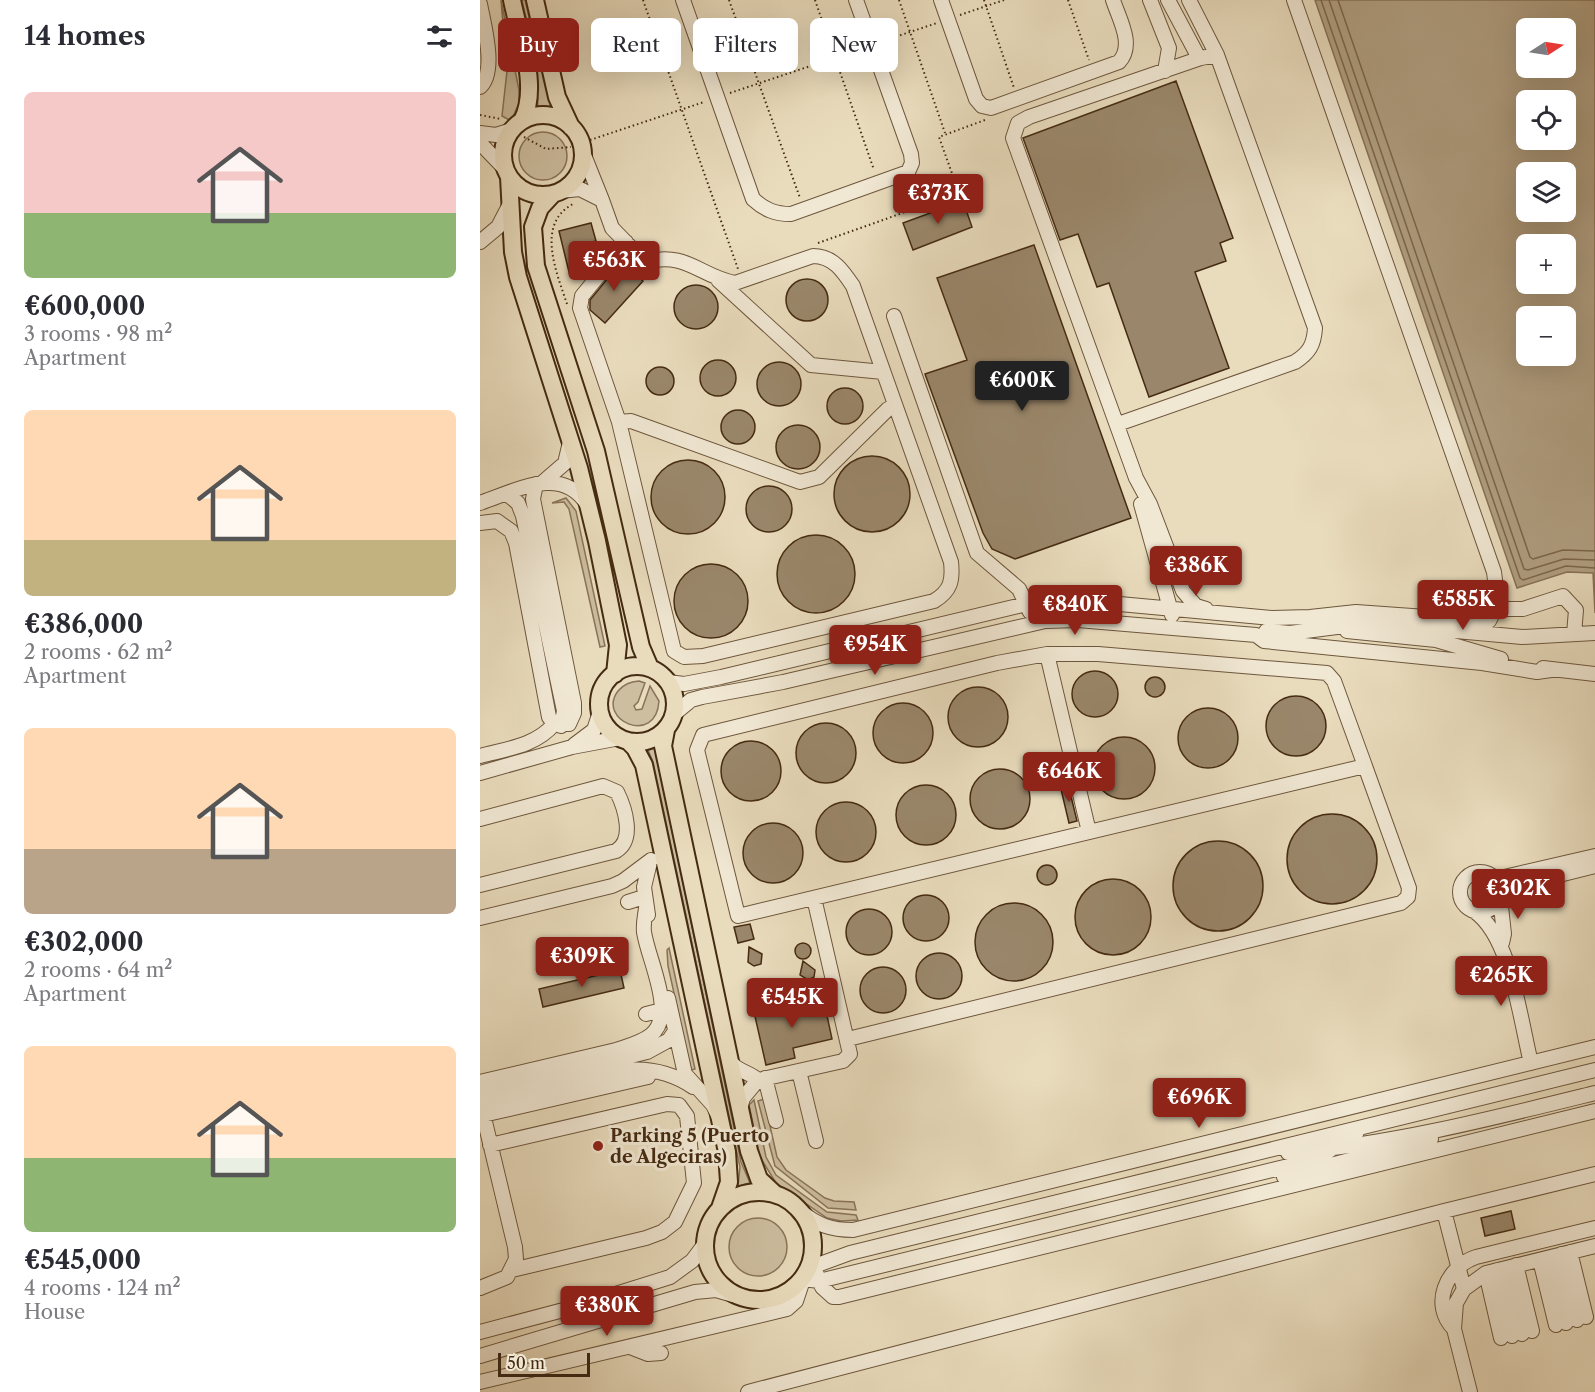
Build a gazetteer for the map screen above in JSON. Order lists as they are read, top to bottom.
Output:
{
  "places": ["Parking 5 (Puerto de Algeciras)"],
  "scale_bar": "50 m",
  "north": "right",
  "page": {
    "heading": "14 homes",
    "map_buttons": ["+", "−"],
    "chip": [
      "Buy",
      "Rent",
      "Filters",
      "New"
    ],
    "list": [
      {
        "name": "€600,000",
        "note": "3 rooms · 98 m² · Apartment"
      },
      {
        "name": "€386,000",
        "note": "2 rooms · 62 m² · Apartment"
      },
      {
        "name": "€302,000",
        "note": "2 rooms · 64 m² · Apartment"
      },
      {
        "name": "€545,000",
        "note": "4 rooms · 124 m² · House"
      }
    ],
    "price": [
      "€373K",
      "€563K",
      "€600K",
      "€386K",
      "€585K",
      "€840K",
      "€954K",
      "€646K",
      "€302K",
      "€309K",
      "€265K",
      "€545K",
      "€696K",
      "€380K"
    ],
    "scale": "50 m"
  }
}
